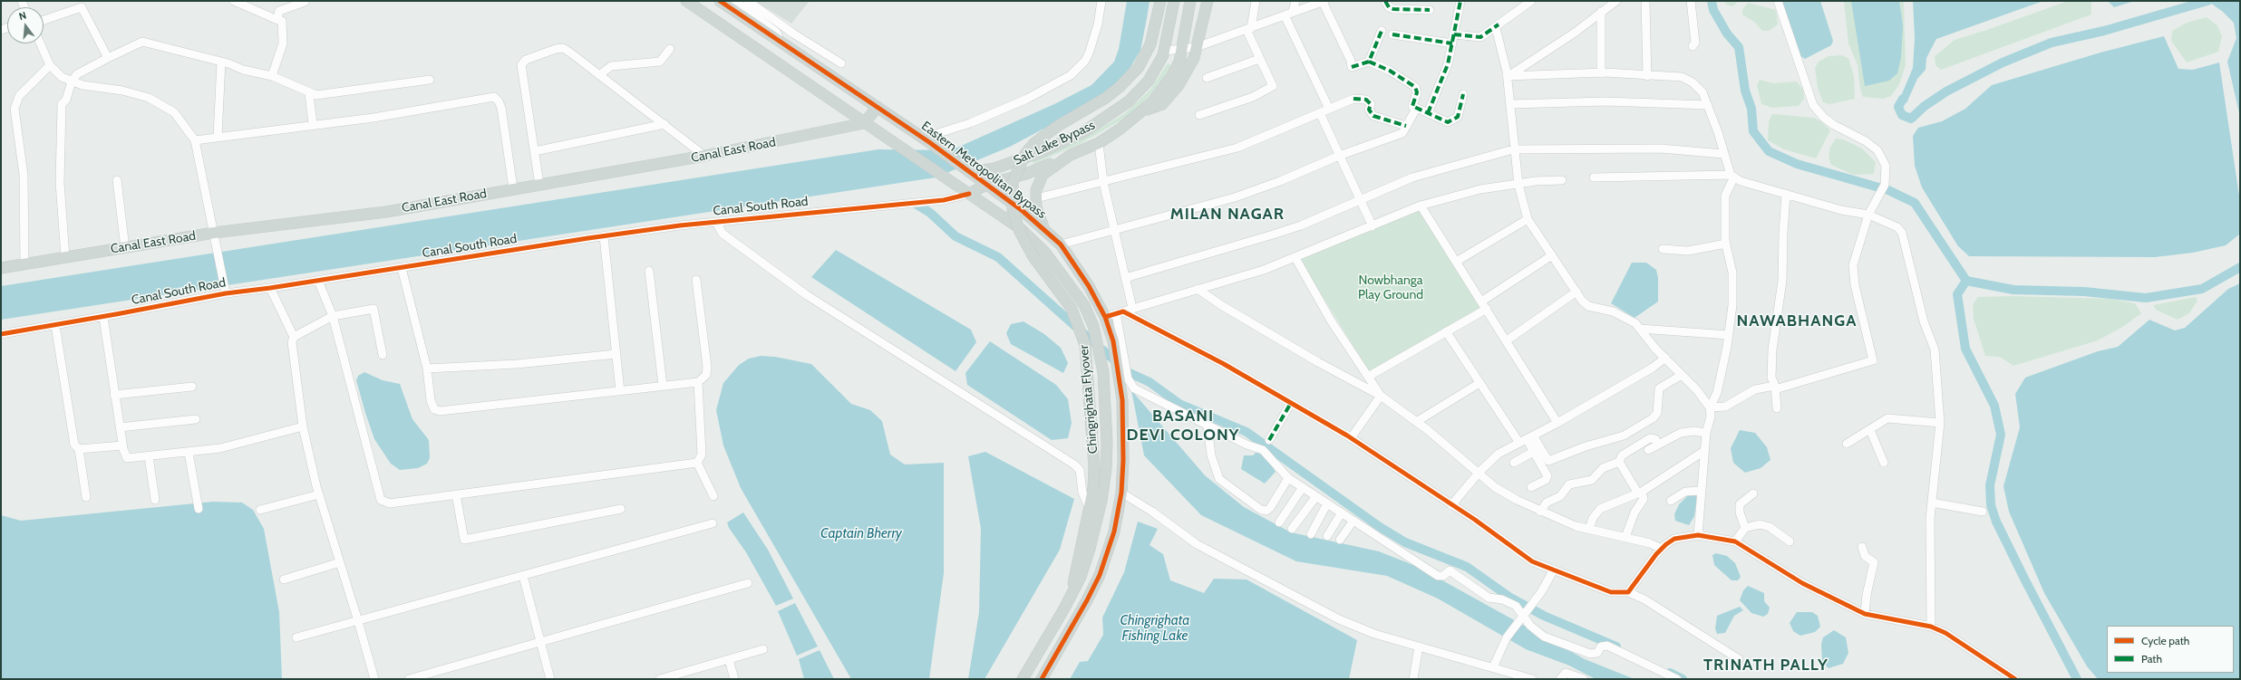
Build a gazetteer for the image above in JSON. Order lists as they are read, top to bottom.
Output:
{
  "streets": {
    "main road": [
      "Salt Lake Bypass",
      "Canal East Road",
      "Eastern Metropolitan Bypass",
      "Chingrighata Flyover"
    ],
    "street": ["Canal South Road"]
  },
  "crossings": [
    ["Salt Lake Bypass", "Eastern Metropolitan Bypass"],
    ["Canal East Road", "Eastern Metropolitan Bypass"],
    ["Eastern Metropolitan Bypass", "Canal South Road"],
    ["Eastern Metropolitan Bypass", "Chingrighata Flyover"]
  ],
  "districts": [
    "MILAN NAGAR",
    "NAWABHANGA",
    "BASANI DEVI COLONY",
    "TRINATH PALLY"
  ],
  "water": ["Captain Bherry", "Chingrighata Fishing Lake"],
  "parks": ["Nowbhanga Play Ground"],
  "legend": ["Cycle path", "Path"],
  "north": "top"
}
